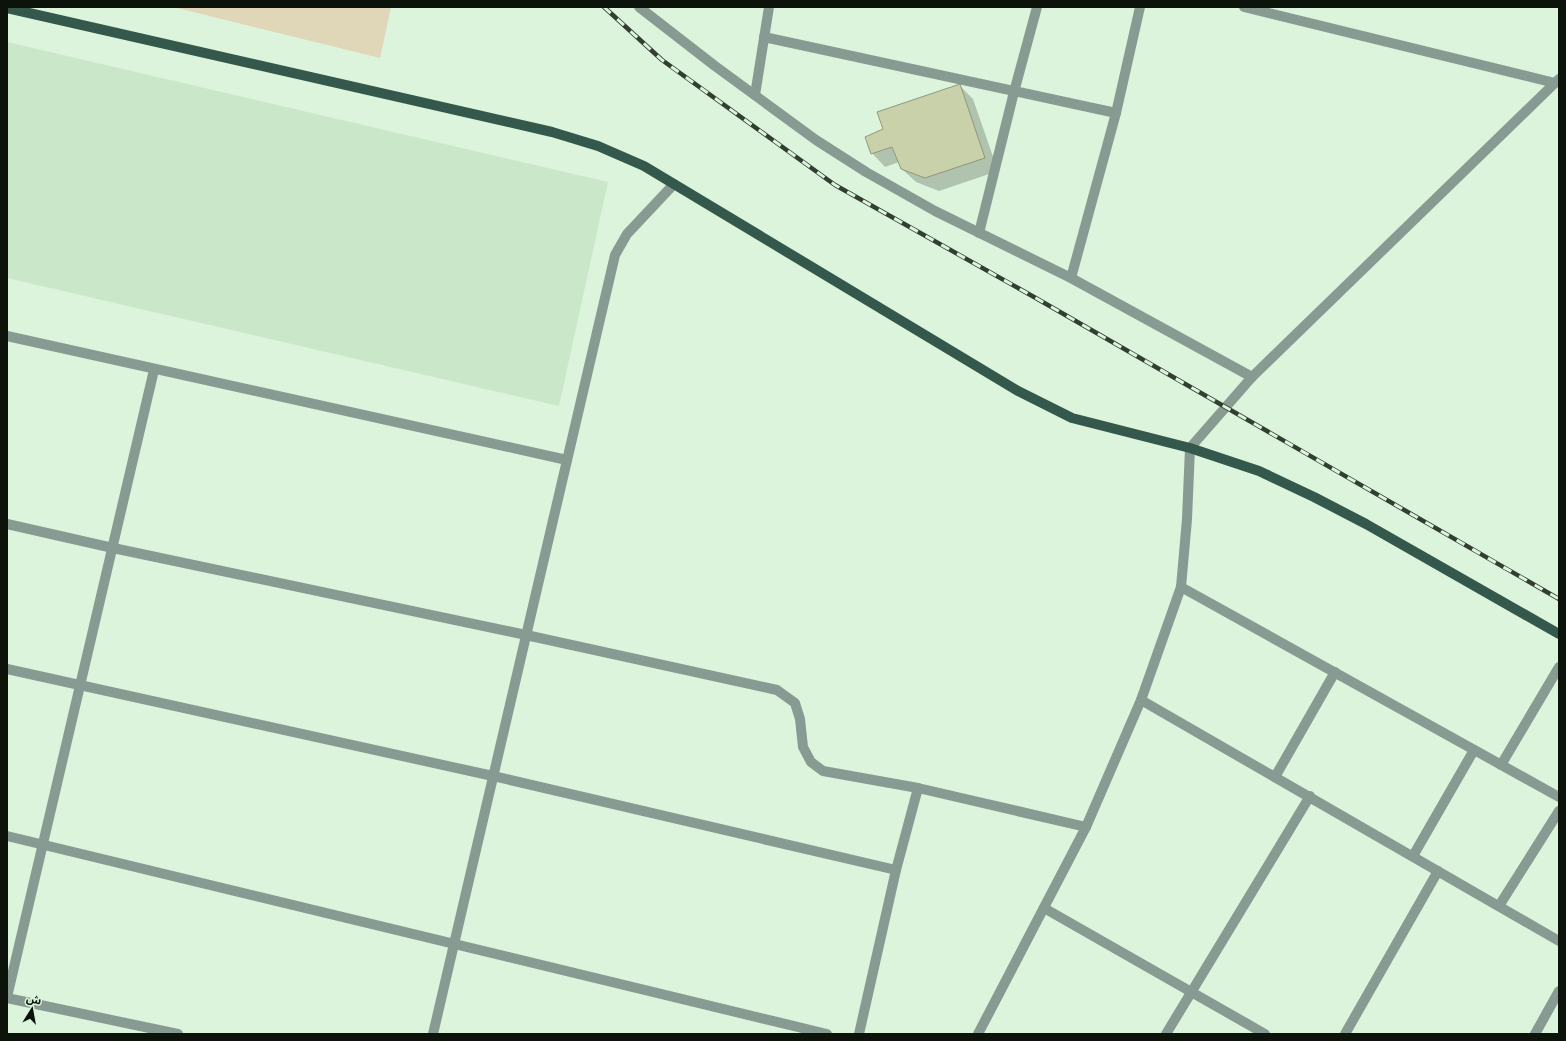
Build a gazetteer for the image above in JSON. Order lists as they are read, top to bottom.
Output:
{
  "north": "top"
}
